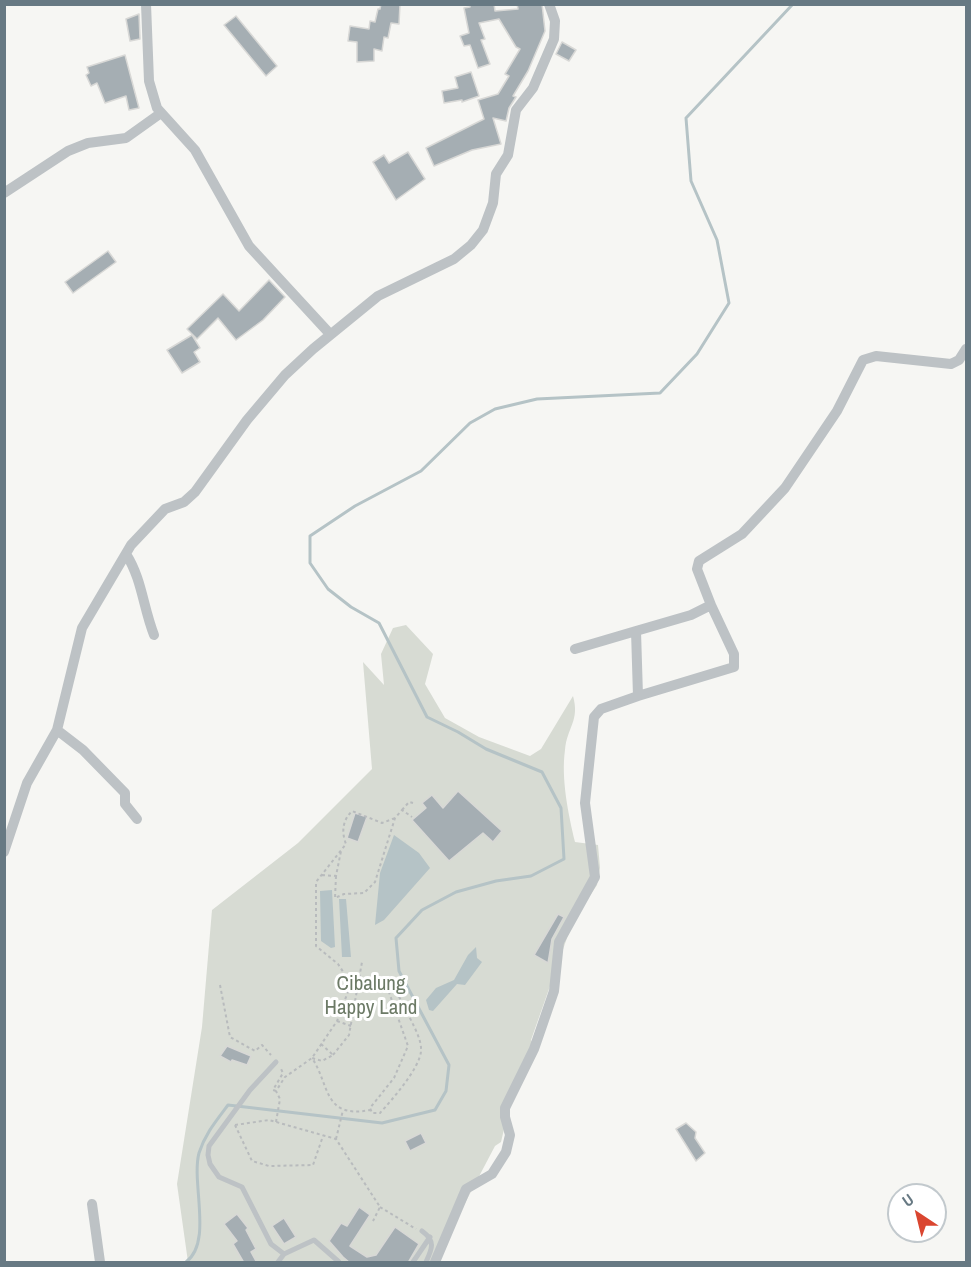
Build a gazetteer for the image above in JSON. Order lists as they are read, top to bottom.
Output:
{
  "parks": ["Cibalung Happy Land"],
  "north": "top left"
}
